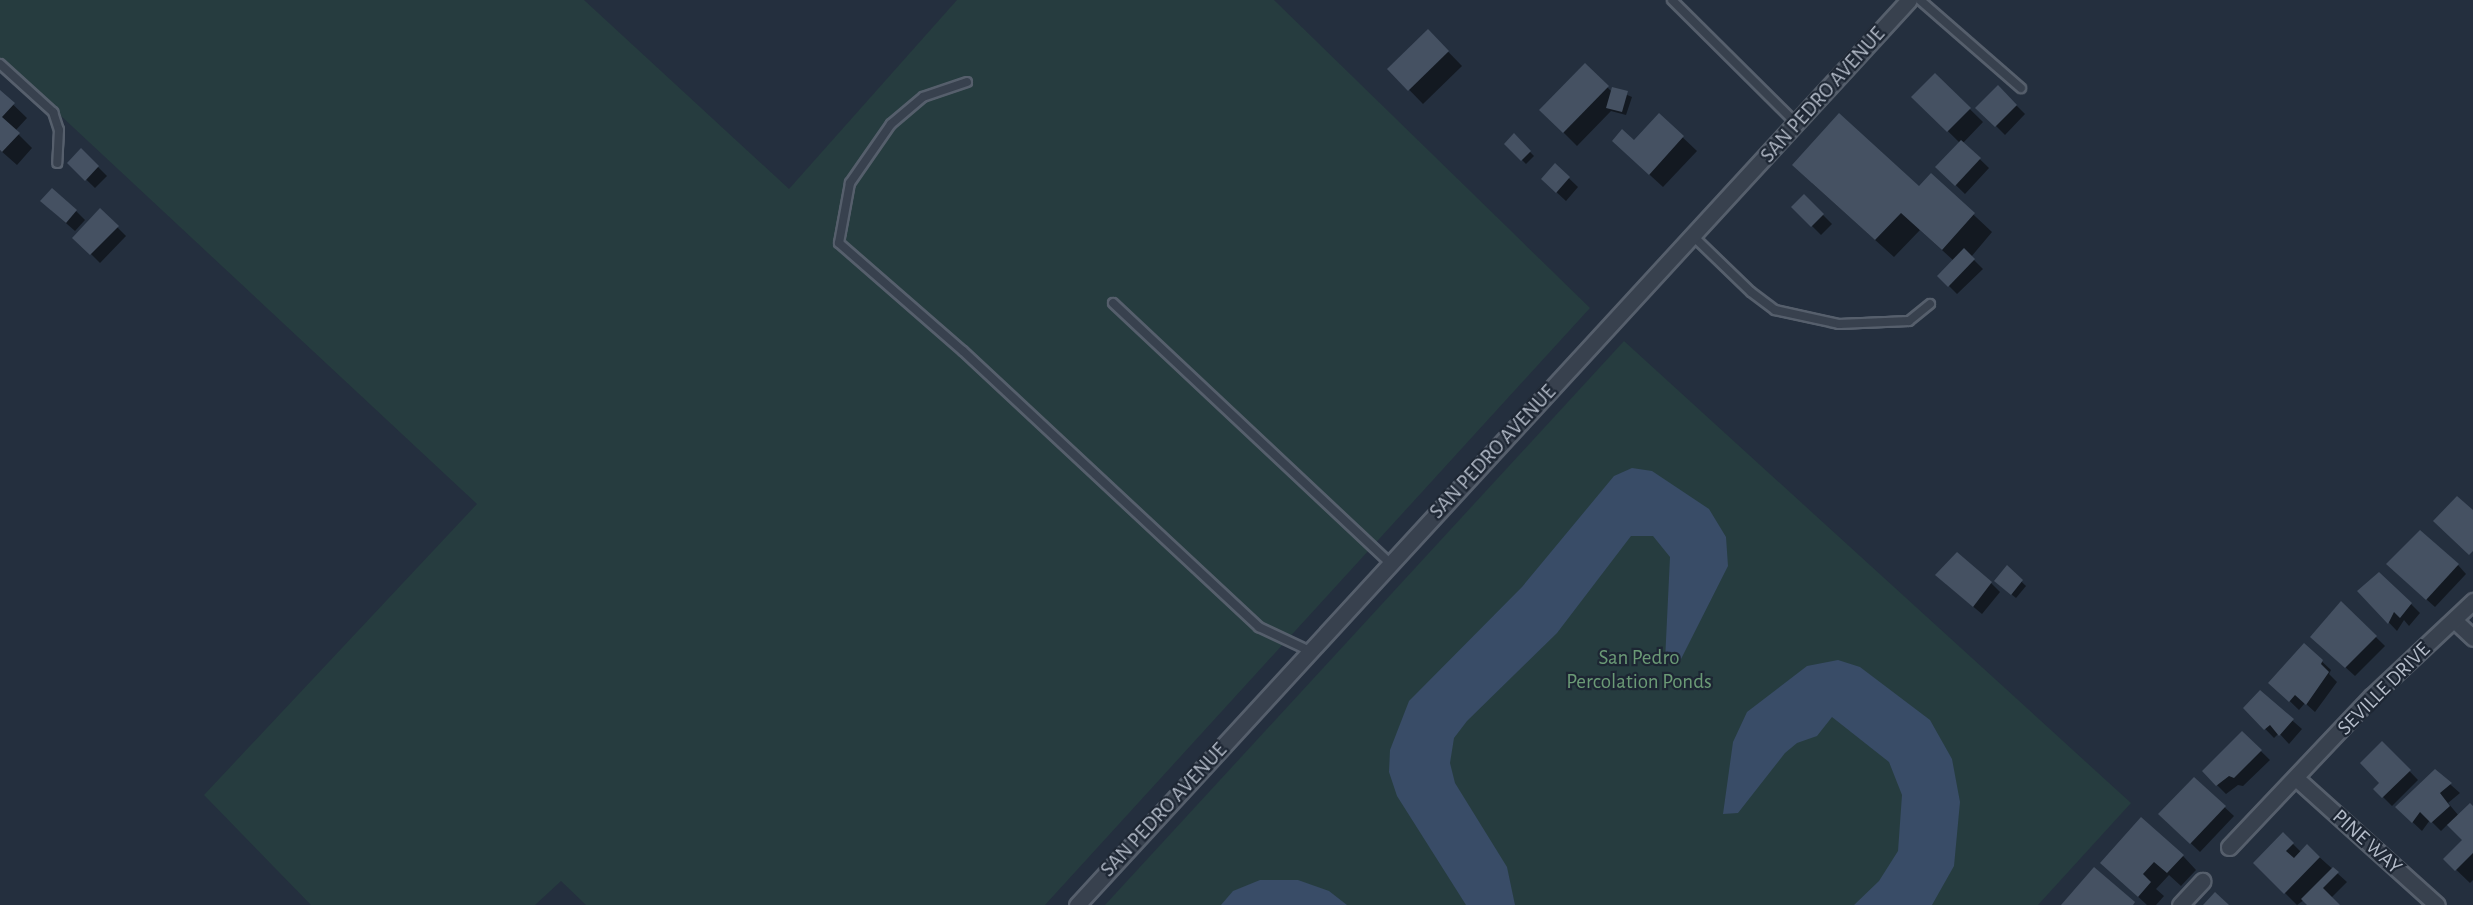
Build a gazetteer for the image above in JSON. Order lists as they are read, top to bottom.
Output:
{
  "streets": {
    "street": ["SAN PEDRO AVENUE", "SEVILLE DRIVE", "PINE WAY"]
  },
  "crossings": [
    ["SEVILLE DRIVE", "PINE WAY"]
  ],
  "parks": ["San Pedro Percolation Ponds"]
}
